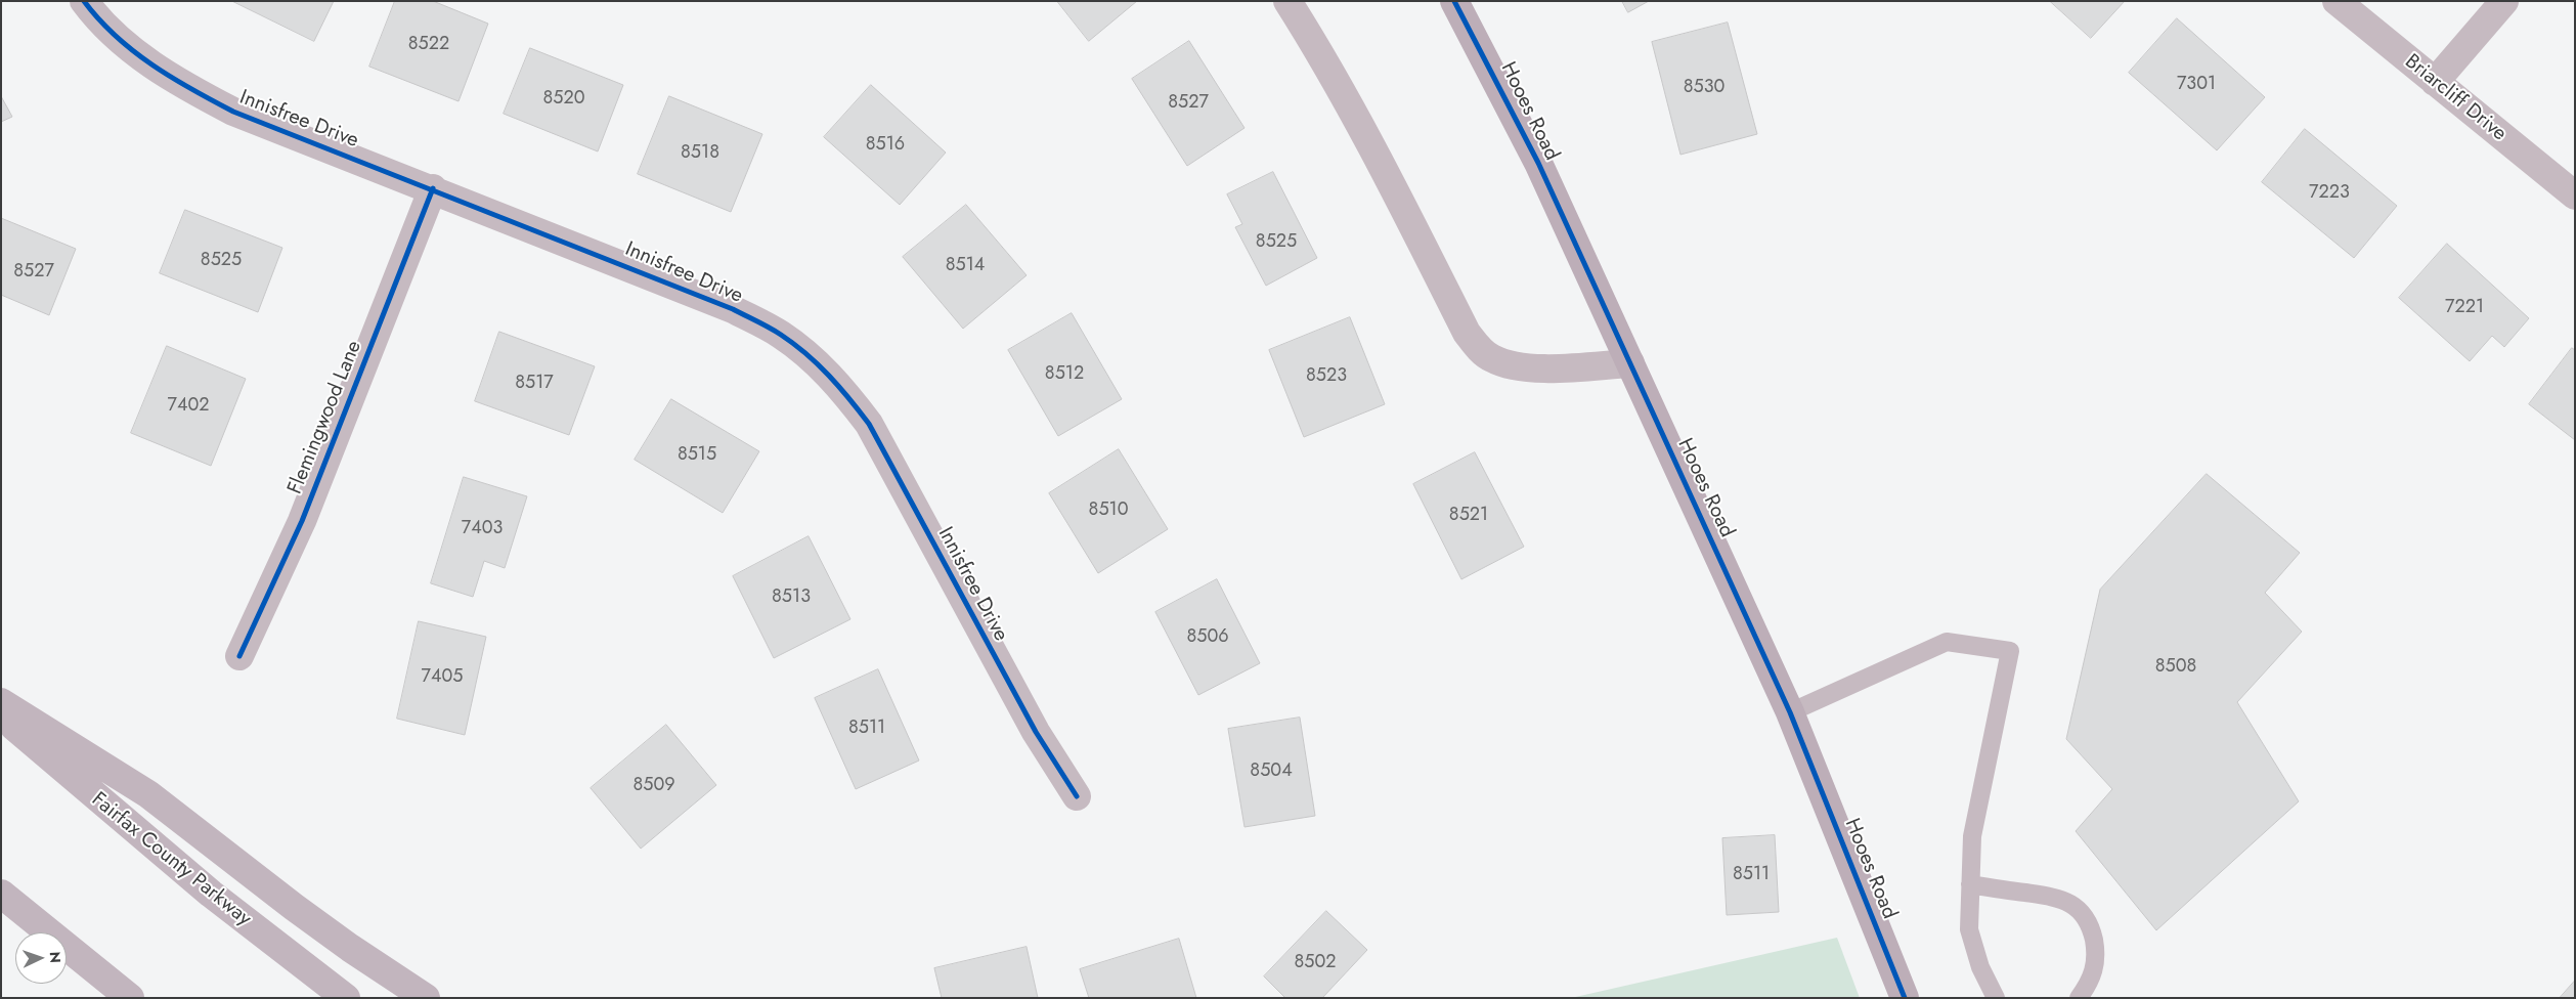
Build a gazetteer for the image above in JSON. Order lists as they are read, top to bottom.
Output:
{
  "streets": {
    "highway": ["Fairfax County Parkway"],
    "street": [
      "Briarcliff Drive",
      "Hooes Road",
      "Innisfree Drive",
      "Flemingwood Lane"
    ]
  },
  "crossings": [
    ["Innisfree Drive", "Flemingwood Lane"]
  ],
  "house_numbers": [
    "8522",
    "7301",
    "8530",
    "8520",
    "8527",
    "8516",
    "8518",
    "7223",
    "8525",
    "8525",
    "8514",
    "8527",
    "7221",
    "8512",
    "8523",
    "8517",
    "7402",
    "8515",
    "8510",
    "8521",
    "7403",
    "8513",
    "8506",
    "8508",
    "7405",
    "8511",
    "8504",
    "8509",
    "8511",
    "8502"
  ],
  "north": "right"
}
